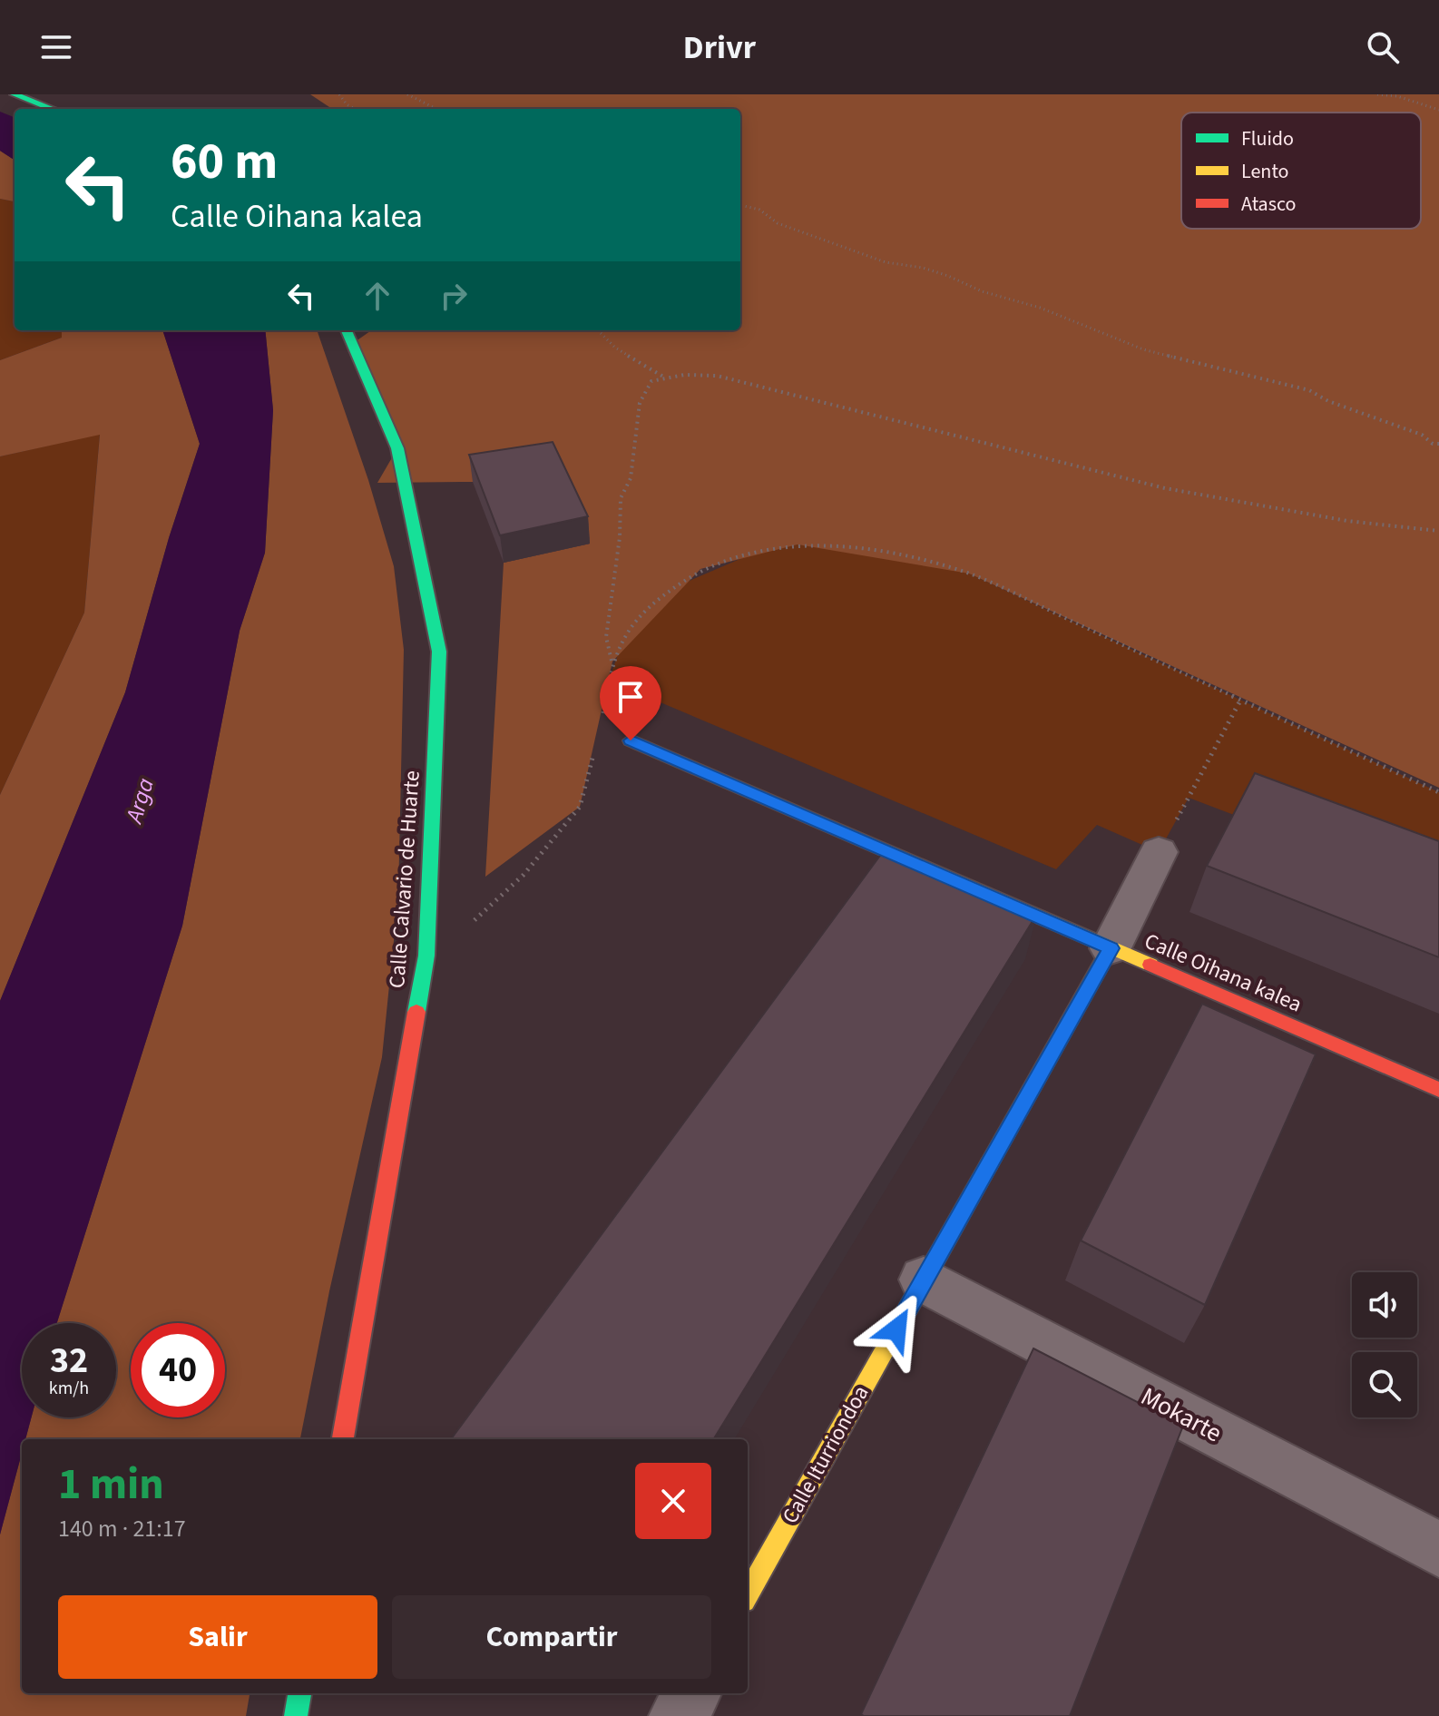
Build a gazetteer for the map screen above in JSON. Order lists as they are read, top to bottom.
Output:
{
  "streets": {
    "main road": ["Calle Calvario de Huarte", "Calle Oihana kalea", "Calle Iturriondoa"],
    "street": ["Mokarte"]
  },
  "crossings": [
    ["Calle Oihana kalea", "Calle Iturriondoa"],
    ["Mokarte", "Calle Iturriondoa"]
  ],
  "water": ["Arga"],
  "legend": ["Fluido", "Lento", "Atasco"],
  "page": {
    "header": "Drivr",
    "turn": ["60 m", "Calle Oihana kalea"],
    "speed": "32 km/h",
    "limit": "40",
    "heading": ["1 min", "140 m · 21:17"],
    "buttons": ["Salir", "Compartir"]
  }
}
